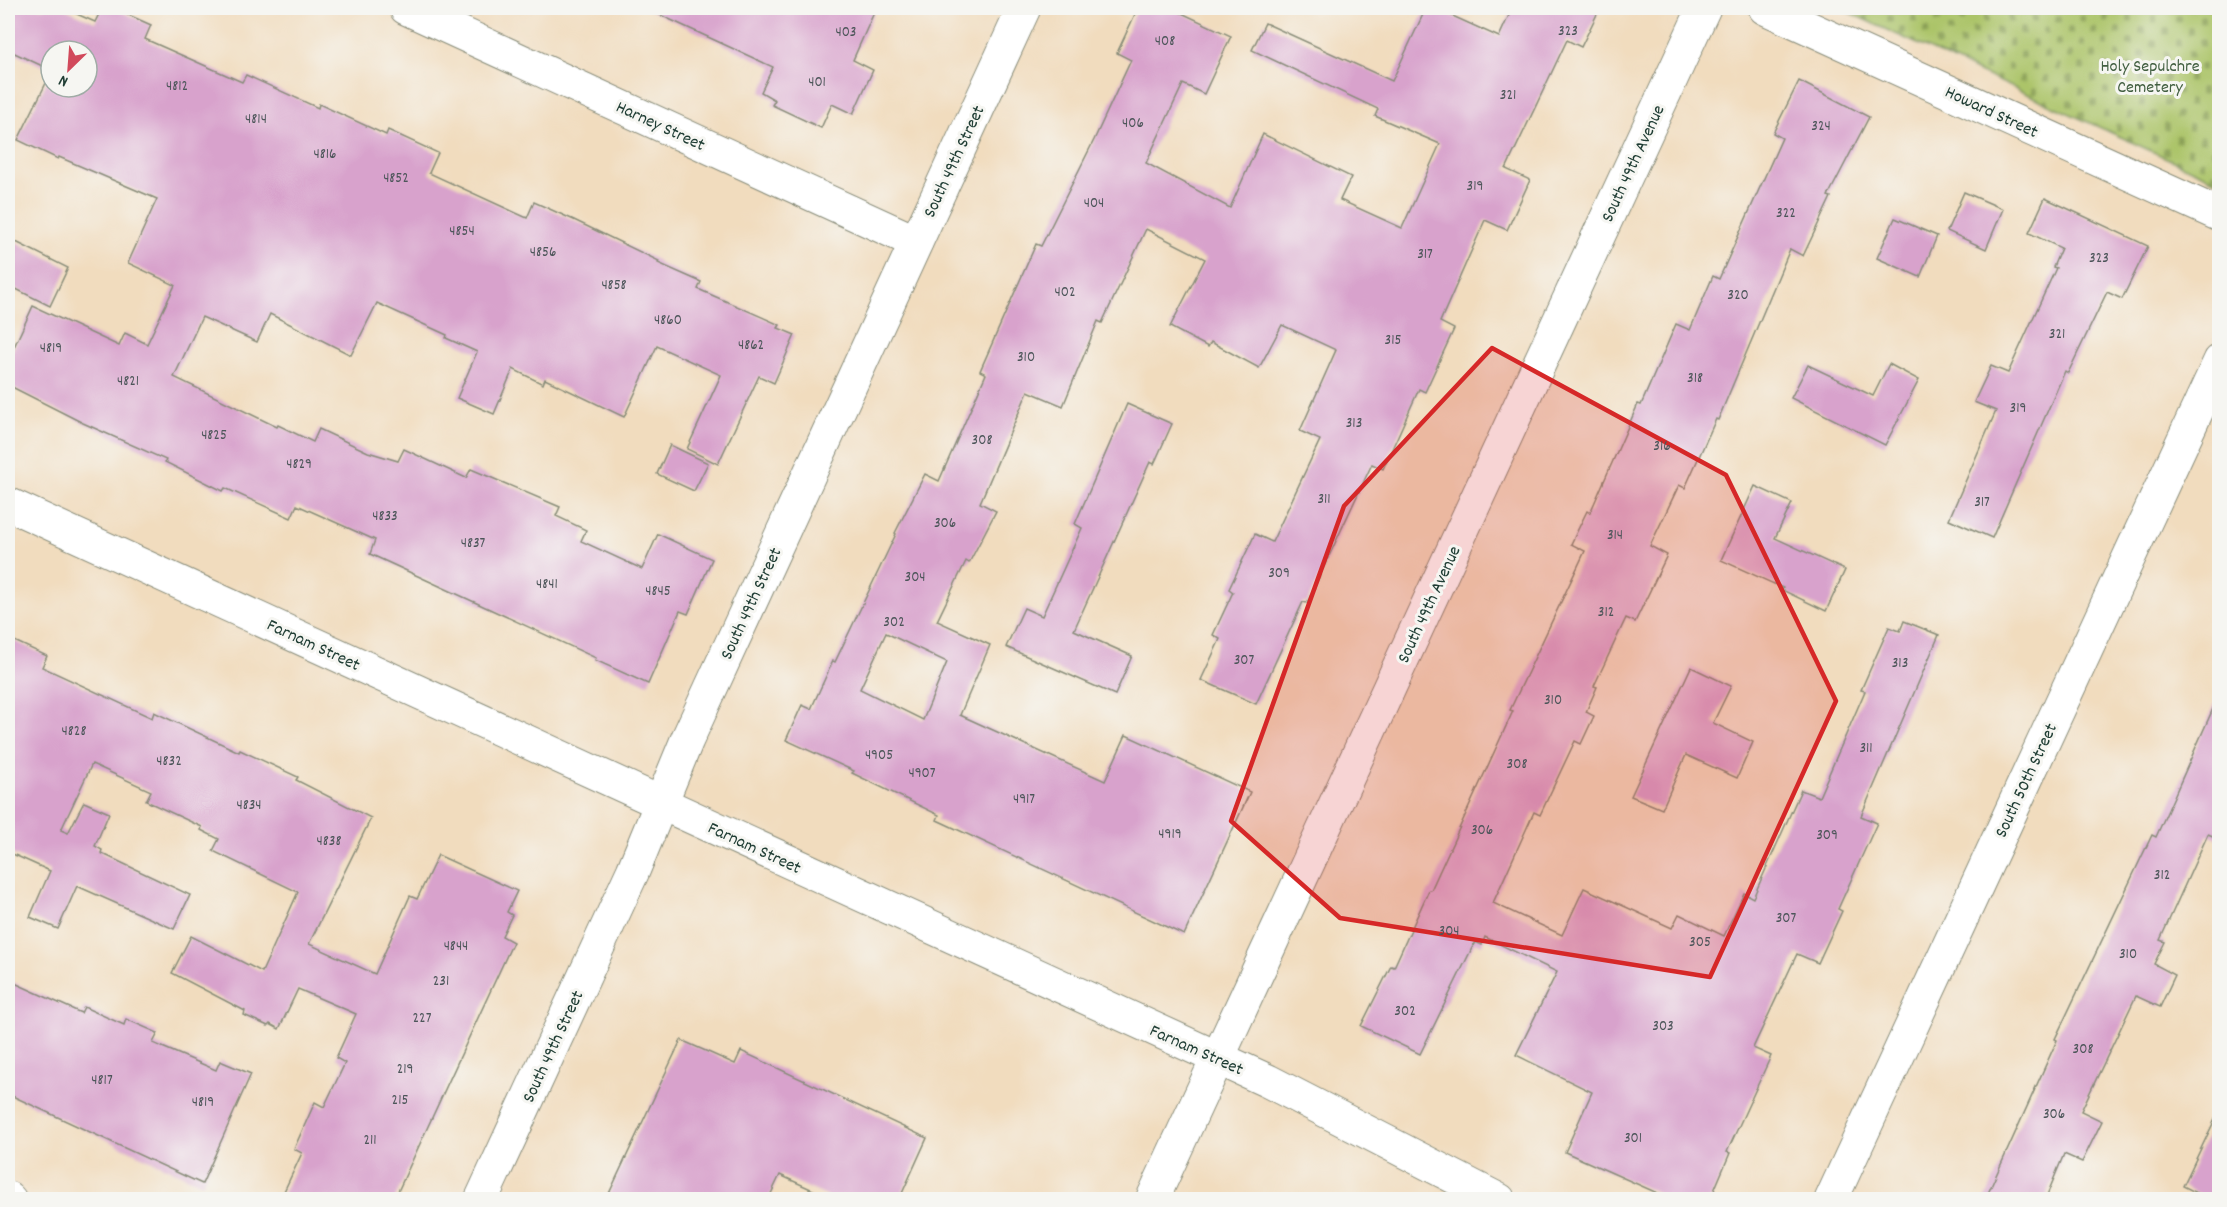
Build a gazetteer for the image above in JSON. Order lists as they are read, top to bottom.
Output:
{
  "streets": {
    "street": [
      "Howard Street",
      "Harney Street",
      "South 49th Street",
      "South 49th Avenue",
      "Farnam Street",
      "South 50th Street"
    ]
  },
  "crossings": [
    ["Harney Street", "South 49th Street"],
    ["South 49th Street", "Farnam Street"],
    ["South 49th Avenue", "Farnam Street"]
  ],
  "parks": ["Holy Sepulchre Cemetery"],
  "house_numbers": [
    "323",
    "403",
    "408",
    "401",
    "4812",
    "321",
    "4814",
    "406",
    "324",
    "4816",
    "4852",
    "319",
    "404",
    "322",
    "4854",
    "4856",
    "317",
    "323",
    "4858",
    "402",
    "320",
    "4860",
    "321",
    "315",
    "4862",
    "4819",
    "310",
    "318",
    "4821",
    "319",
    "313",
    "4825",
    "308",
    "316",
    "4829",
    "311",
    "317",
    "4833",
    "306",
    "314",
    "4837",
    "309",
    "304",
    "4841",
    "4845",
    "312",
    "302",
    "307",
    "313",
    "310",
    "4828",
    "311",
    "4905",
    "4832",
    "308",
    "4907",
    "4917",
    "4834",
    "306",
    "4919",
    "309",
    "4838",
    "312",
    "307",
    "304",
    "305",
    "4844",
    "310",
    "231",
    "302",
    "227",
    "303",
    "308",
    "219",
    "4817",
    "215",
    "4819",
    "306",
    "301",
    "211"
  ],
  "north": "bottom left"
}
